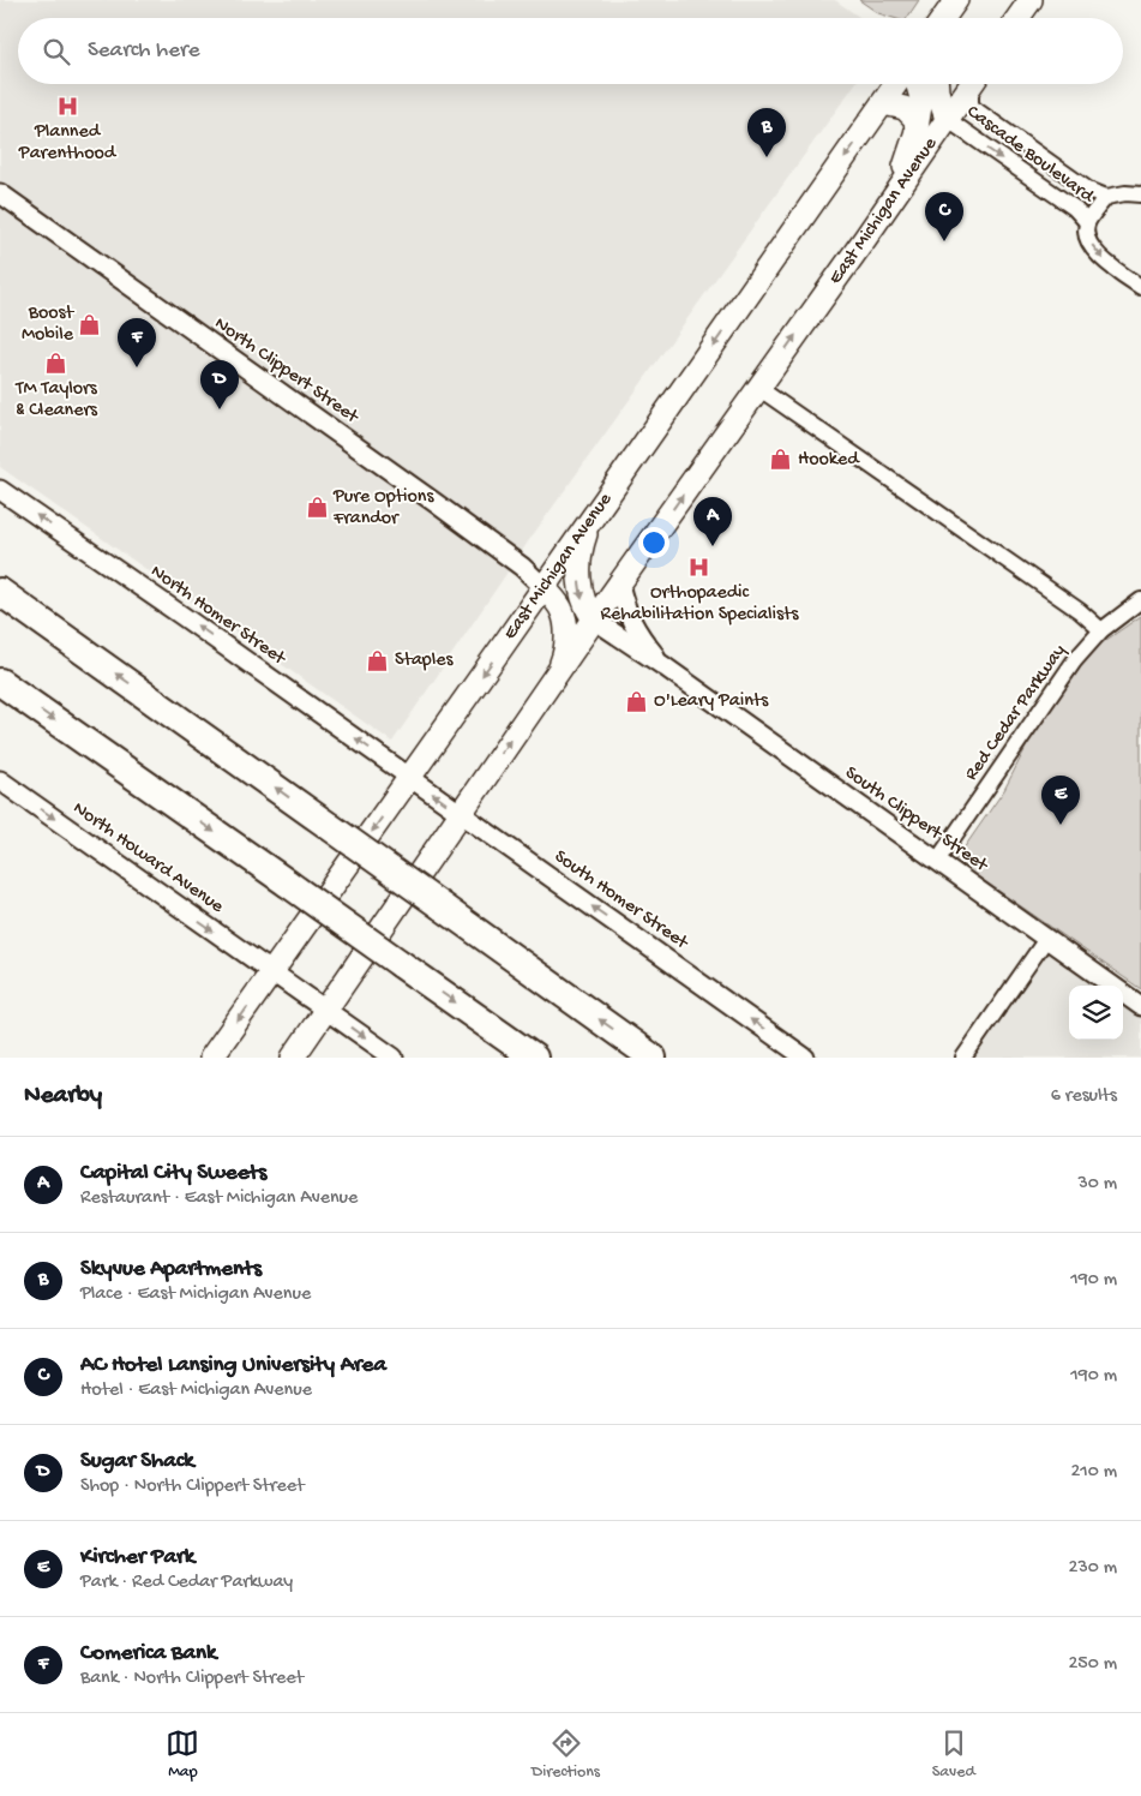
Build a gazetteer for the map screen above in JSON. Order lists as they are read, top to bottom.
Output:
{
  "streets": {
    "main road": ["East Michigan Avenue"],
    "street": [
      "Cascade Boulevard",
      "North Clippert Street",
      "North Homer Street",
      "Red Cedar Parkway",
      "South Clippert Street",
      "North Howard Avenue",
      "South Homer Street"
    ]
  },
  "crossings": [
    ["Cascade Boulevard", "East Michigan Avenue"],
    ["East Michigan Avenue", "North Clippert Street"],
    ["East Michigan Avenue", "North Homer Street"],
    ["East Michigan Avenue", "South Clippert Street"],
    ["East Michigan Avenue", "North Howard Avenue"],
    ["East Michigan Avenue", "South Homer Street"],
    ["North Homer Street", "South Homer Street"],
    ["Red Cedar Parkway", "South Clippert Street"]
  ],
  "one_way": ["North Homer Street", "North Howard Avenue", "South Homer Street"],
  "places": {
    "hospital": ["Planned Parenthood", "Orthopaedic Rehabilitation Specialists"],
    "shop": [
      "Boost Mobile",
      "TM Taylors & Cleaners",
      "Hooked",
      "Pure Options Frandor",
      "Staples",
      "O'Leary Paints"
    ]
  },
  "page": {
    "search": "Search here",
    "pins": [
      "B",
      "C",
      "F",
      "D",
      "A",
      "E"
    ],
    "heading": ["Nearby", "6 results"],
    "list": [
      {
        "mark": "A",
        "name": "Capital City Sweets",
        "note": "Restaurant · East Michigan Avenue",
        "value": "30 m"
      },
      {
        "mark": "B",
        "name": "Skyvue Apartments",
        "note": "Place · East Michigan Avenue",
        "value": "190 m"
      },
      {
        "mark": "C",
        "name": "AC Hotel Lansing University Area",
        "note": "Hotel · East Michigan Avenue",
        "value": "190 m"
      },
      {
        "mark": "D",
        "name": "Sugar Shack",
        "note": "Shop · North Clippert Street",
        "value": "210 m"
      },
      {
        "mark": "E",
        "name": "Kircher Park",
        "note": "Park · Red Cedar Parkway",
        "value": "230 m"
      },
      {
        "mark": "F",
        "name": "Comerica Bank",
        "note": "Bank · North Clippert Street",
        "value": "250 m"
      }
    ],
    "nav": ["Map", "Directions", "Saved"]
  }
}
